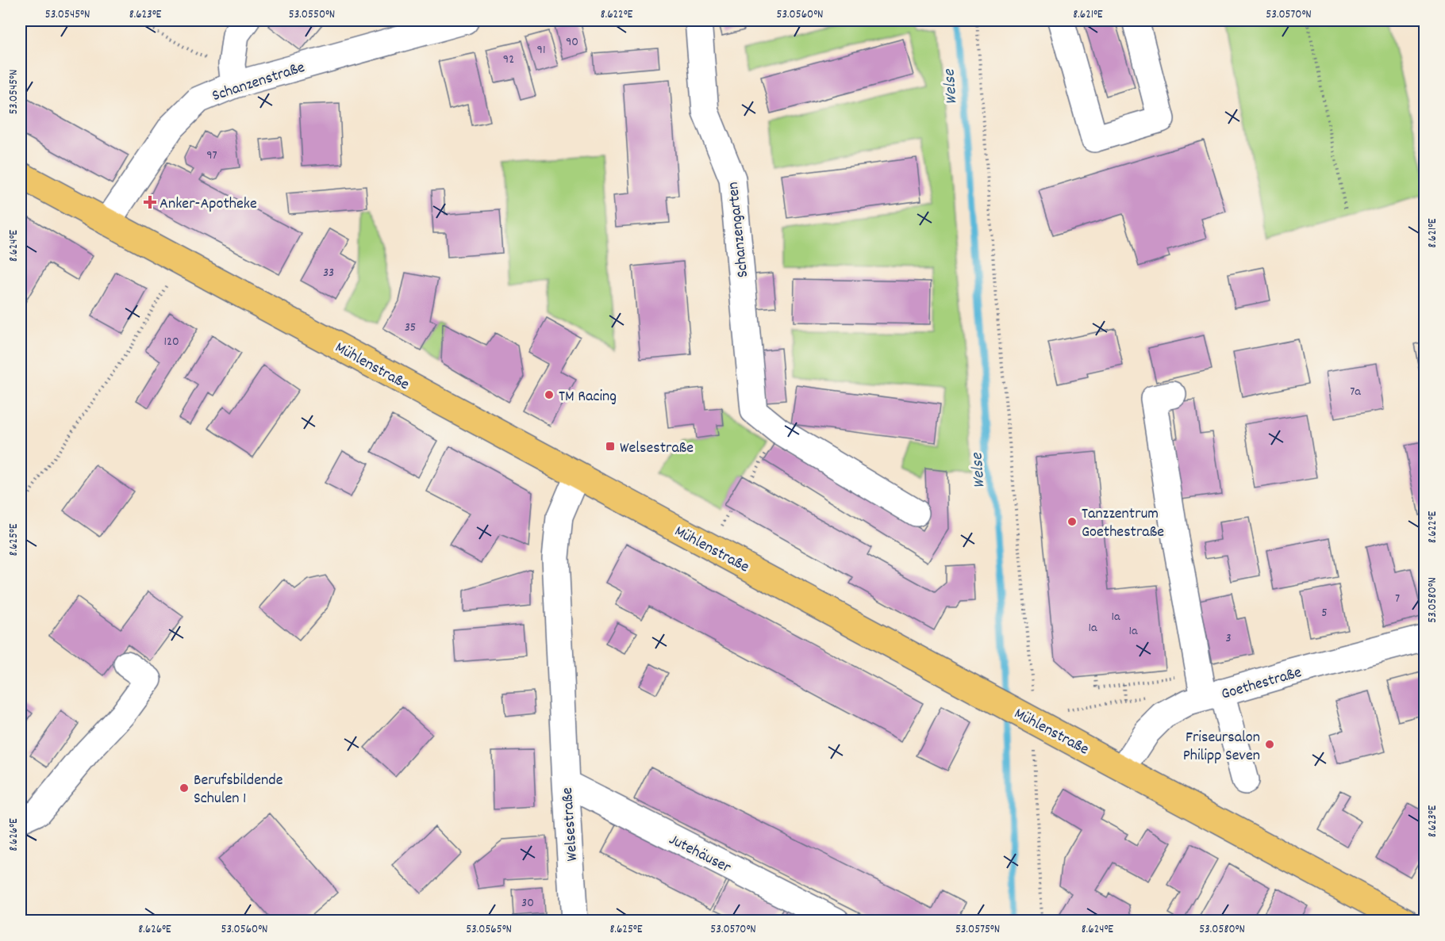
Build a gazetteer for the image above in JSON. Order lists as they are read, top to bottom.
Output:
{
  "streets": {
    "main road": ["Mühlenstraße"],
    "street": [
      "Schanzenstraße",
      "Schanzengarten",
      "Goethestraße",
      "Welsestraße",
      "Jutehäuser"
    ]
  },
  "crossings": [
    ["Schanzenstraße", "Mühlenstraße"],
    ["Mühlenstraße", "Goethestraße"],
    ["Mühlenstraße", "Welsestraße"],
    ["Welsestraße", "Jutehäuser"]
  ],
  "water": ["Welse"],
  "places": {
    "health": ["Anker-Apotheke"],
    "other": [
      "TM Racing",
      "Tanzzentrum Goethestraße",
      "Friseursalon Philipp Seven",
      "Berufsbildende Schulen 1"
    ],
    "transit": ["Welsestraße"]
  },
  "house_numbers": [
    "90",
    "91",
    "92",
    "97",
    "33",
    "35",
    "120",
    "7a",
    "7",
    "5",
    "1a",
    "1a",
    "1a",
    "3",
    "30"
  ],
  "coordinates": [
    "53.0545°N",
    "8.623°E",
    "53.0550°N",
    "8.622°E",
    "53.0560°N",
    "8.621°E",
    "53.0570°N",
    "8.624°E",
    "8.625°E",
    "53.0580°N",
    "8.626°E",
    "53.0565°N",
    "53.0575°N"
  ]
}
